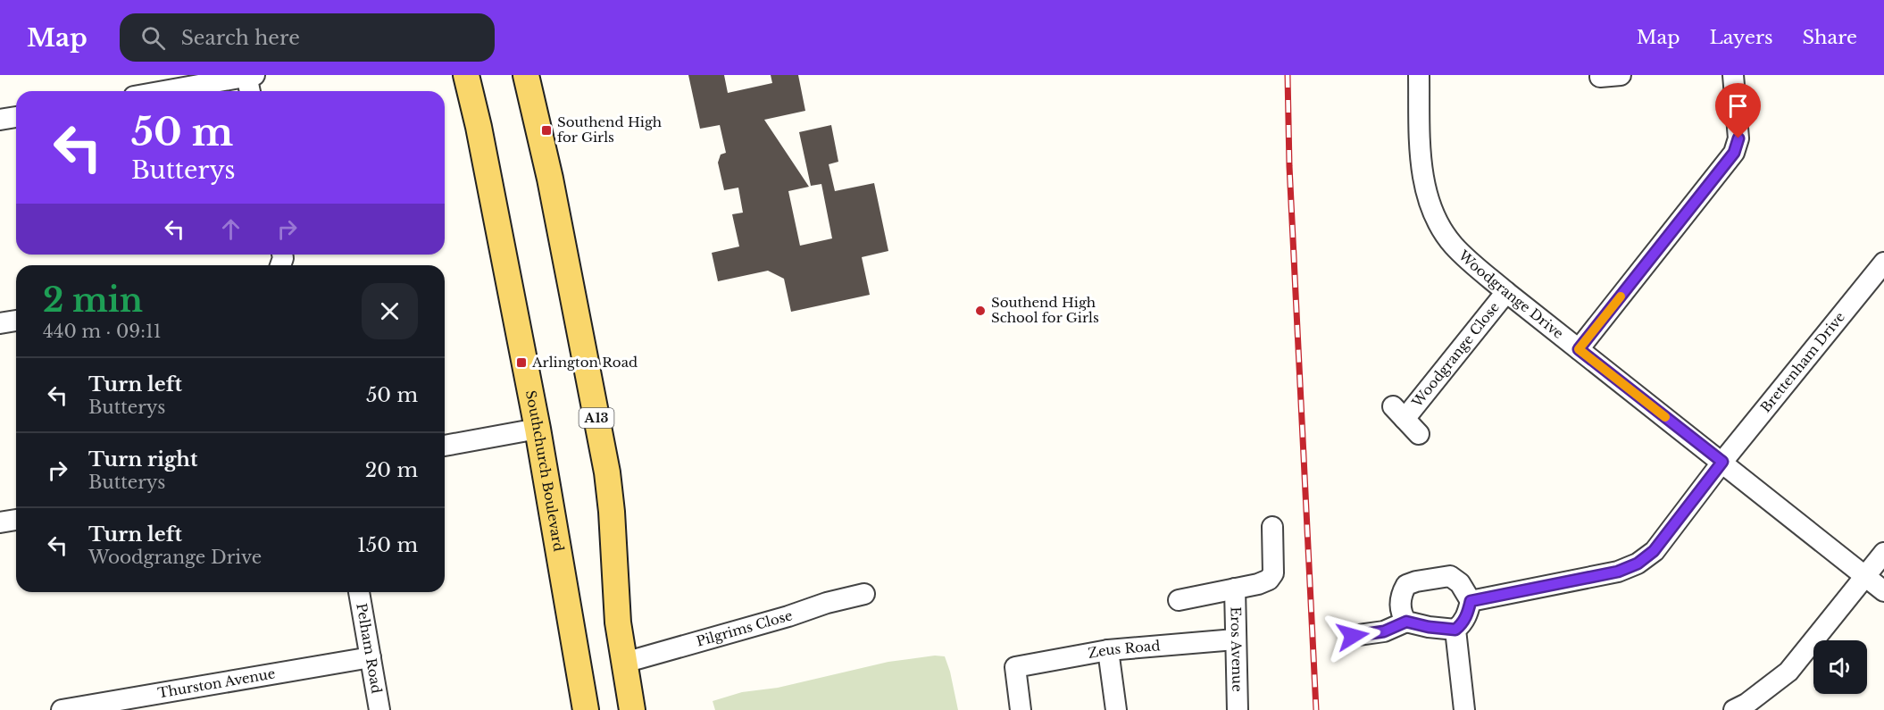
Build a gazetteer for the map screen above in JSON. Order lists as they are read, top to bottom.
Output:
{
  "streets": {
    "main road": ["A13", "Southchurch Boulevard"],
    "street": [
      "Woodgrange Drive",
      "Woodgrange Close",
      "Brettenham Drive",
      "Pilgrims Close",
      "Pelham Road",
      "Eros Avenue",
      "Zeus Road",
      "Thurston Avenue"
    ]
  },
  "crossings": [
    ["Woodgrange Drive", "Woodgrange Close"],
    ["Woodgrange Drive", "Brettenham Drive"],
    ["A13", "Pilgrims Close"],
    ["Pelham Road", "Thurston Avenue"],
    ["Eros Avenue", "Zeus Road"]
  ],
  "places": {
    "transit": ["Southend High for Girls", "Arlington Road"],
    "other": ["Southend High School for Girls"]
  },
  "page": {
    "header": "Map",
    "search": "Search here",
    "nav": ["Map", "Layers", "Share"],
    "turn": ["50 m", "Butterys"],
    "heading": ["2 min", "440 m · 09:11"],
    "list": [
      {
        "name": "Turn left",
        "note": "Butterys",
        "value": "50 m"
      },
      {
        "name": "Turn right",
        "note": "Butterys",
        "value": "20 m"
      },
      {
        "name": "Turn left",
        "note": "Woodgrange Drive",
        "value": "150 m"
      }
    ]
  }
}
